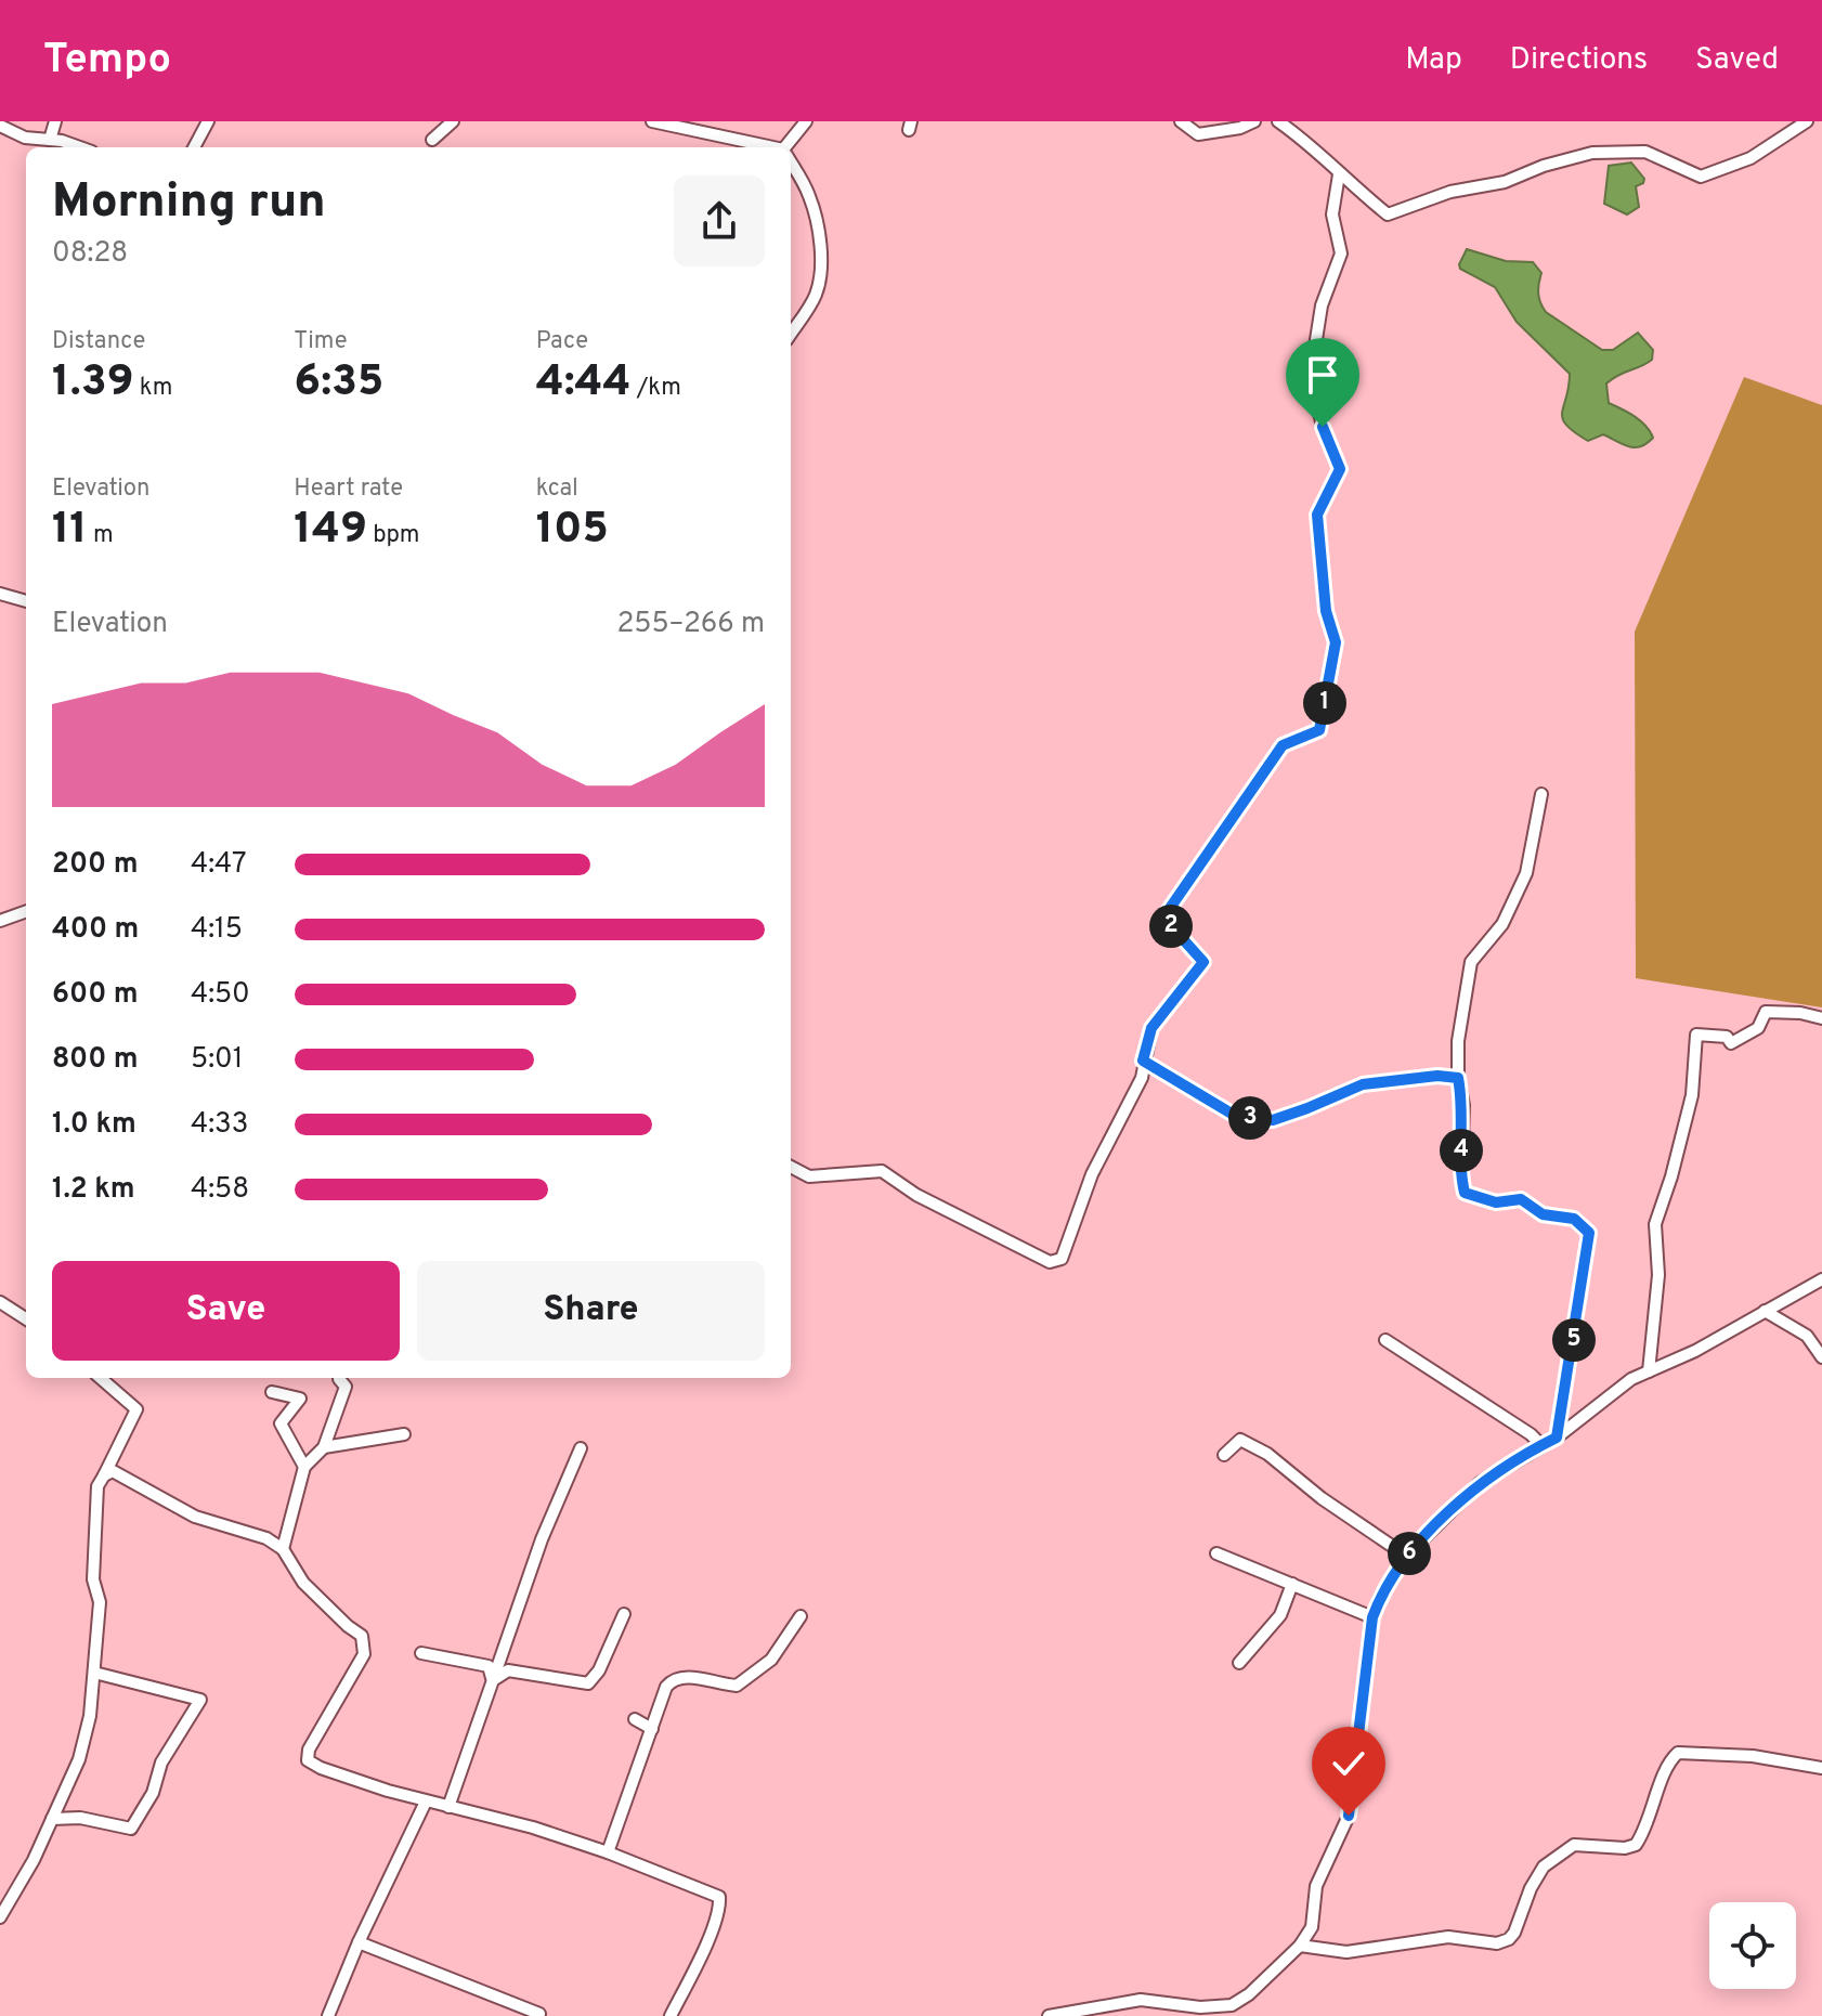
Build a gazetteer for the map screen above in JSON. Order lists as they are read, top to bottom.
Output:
{
  "page": {
    "header": "Tempo",
    "nav": ["Map", "Directions", "Saved"],
    "heading": ["Morning run", "08:28"],
    "stats": [
      ["Distance", "1.39 km"],
      ["Time", "6:35"],
      ["Pace", "4:44 /km"],
      ["Elevation", "11 m"],
      ["Heart rate", "149 bpm"],
      ["kcal", "105"]
    ],
    "chart": ["Elevation", "255–266 m"],
    "pins": [
      "1",
      "2",
      "3",
      "4",
      "5",
      "6"
    ],
    "list": [
      {
        "name": "200 m",
        "note": "4:47"
      },
      {
        "name": "400 m",
        "note": "4:15"
      },
      {
        "name": "600 m",
        "note": "4:50"
      },
      {
        "name": "800 m",
        "note": "5:01"
      },
      {
        "name": "1.0 km",
        "note": "4:33"
      },
      {
        "name": "1.2 km",
        "note": "4:58"
      }
    ],
    "buttons": ["Save", "Share"]
  }
}
